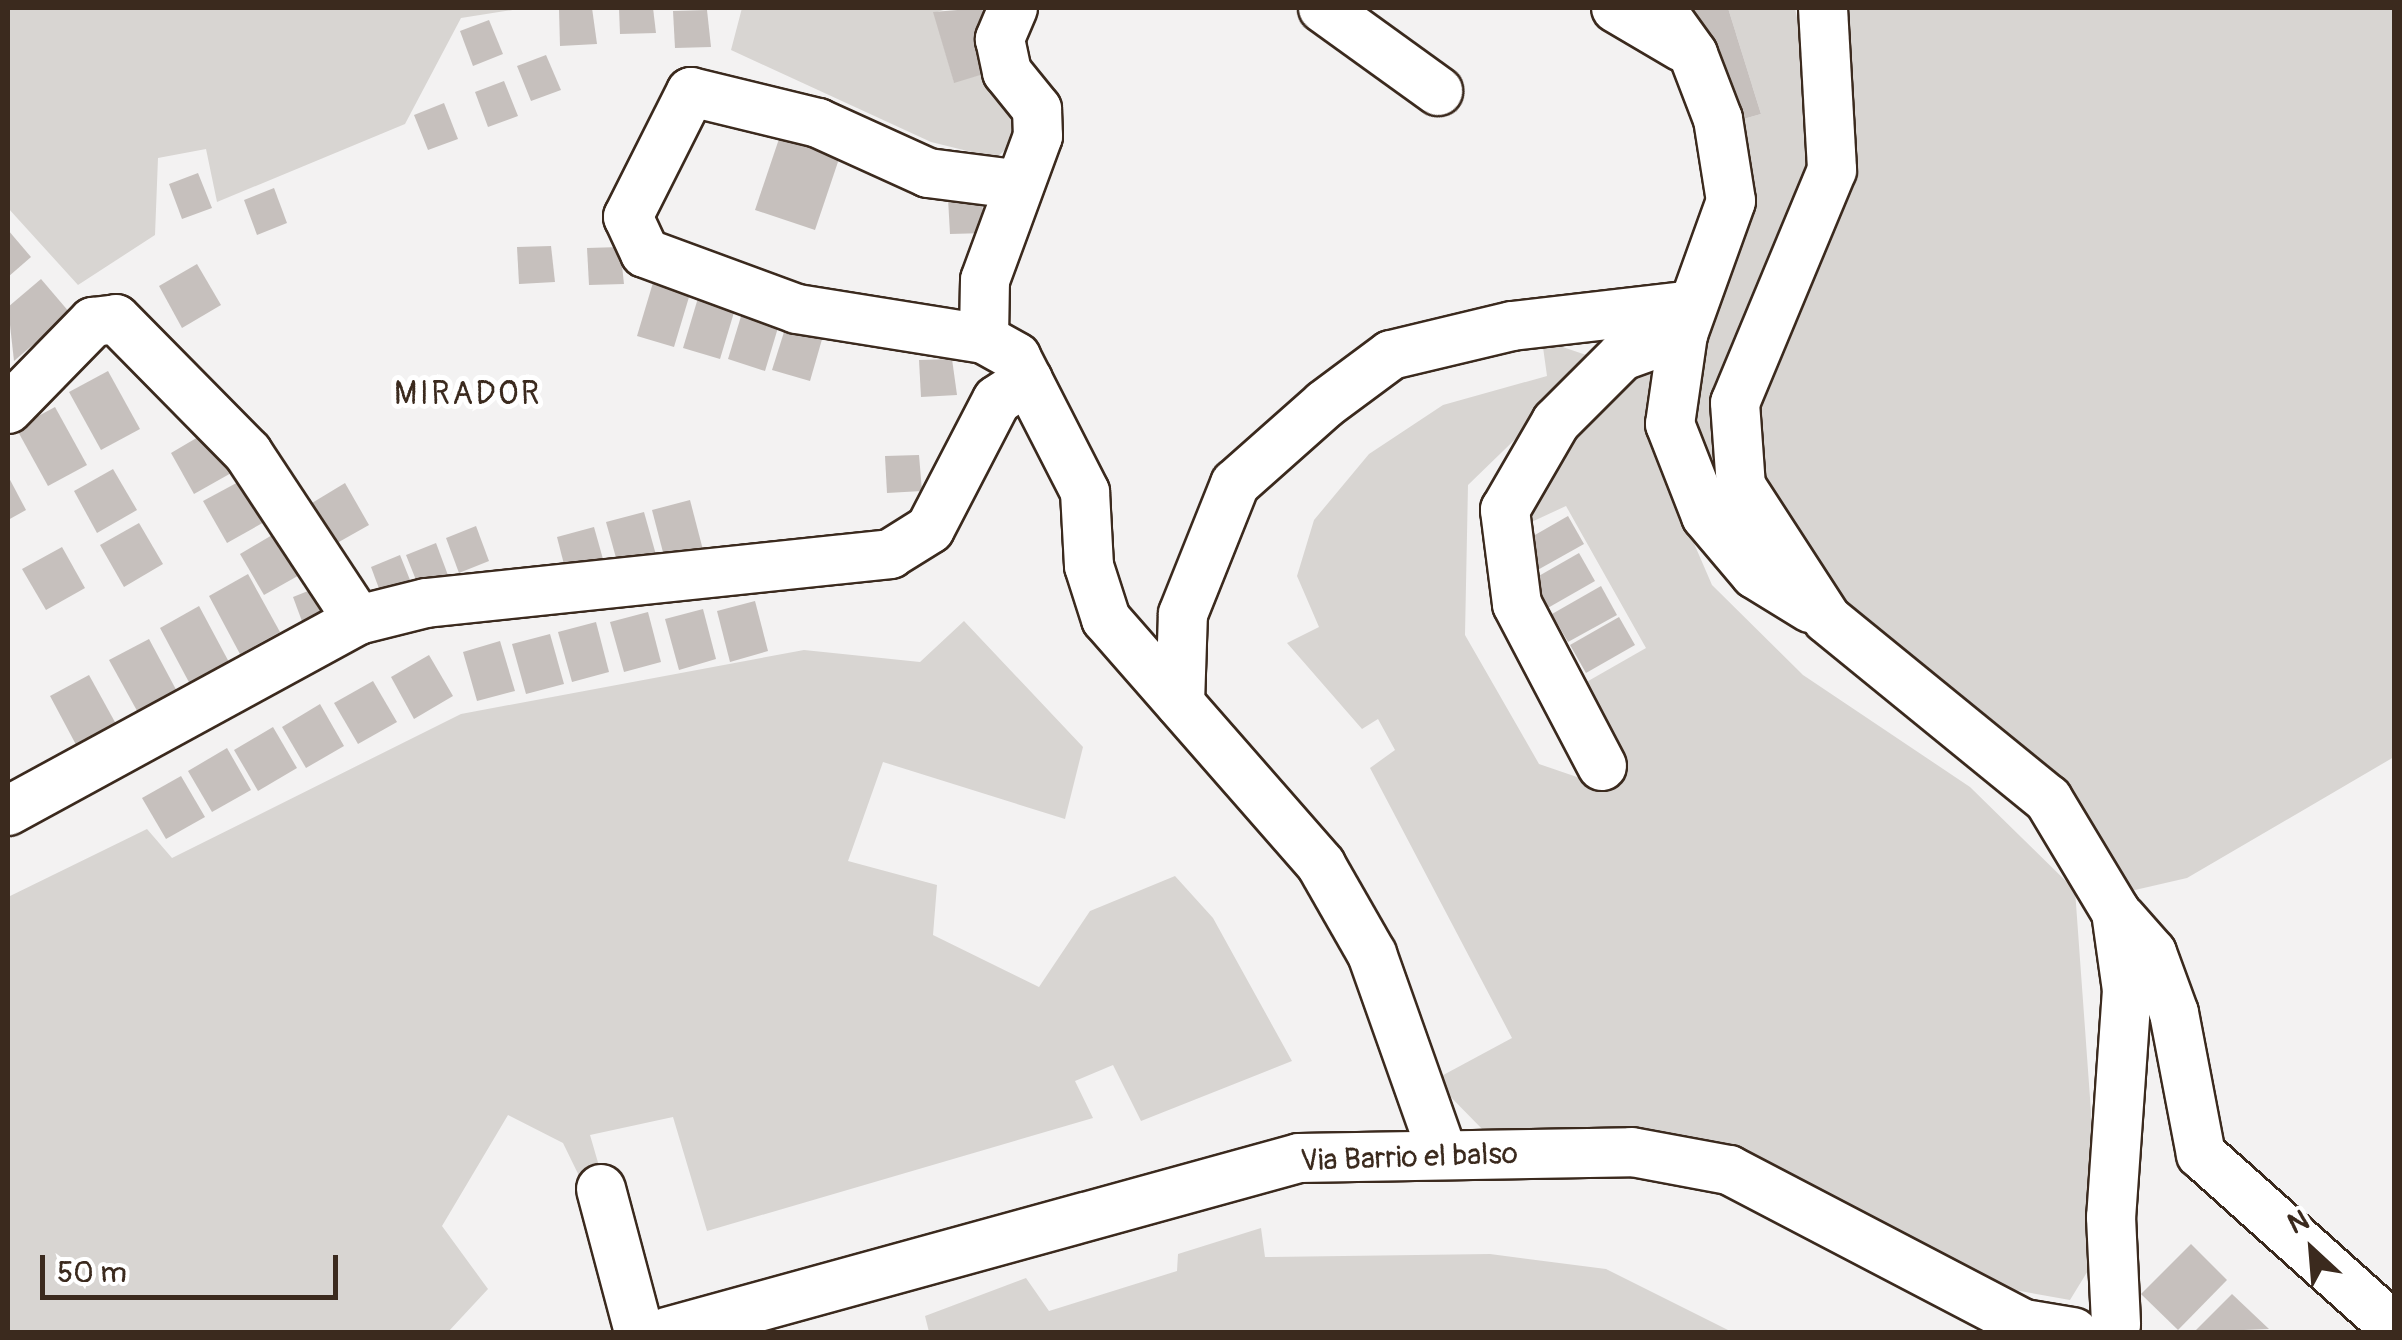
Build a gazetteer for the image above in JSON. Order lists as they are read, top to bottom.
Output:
{
  "streets": {
    "street": ["Via Barrio el balso"]
  },
  "districts": ["MIRADOR"],
  "scale_bar": "50 m",
  "north": "top left"
}
